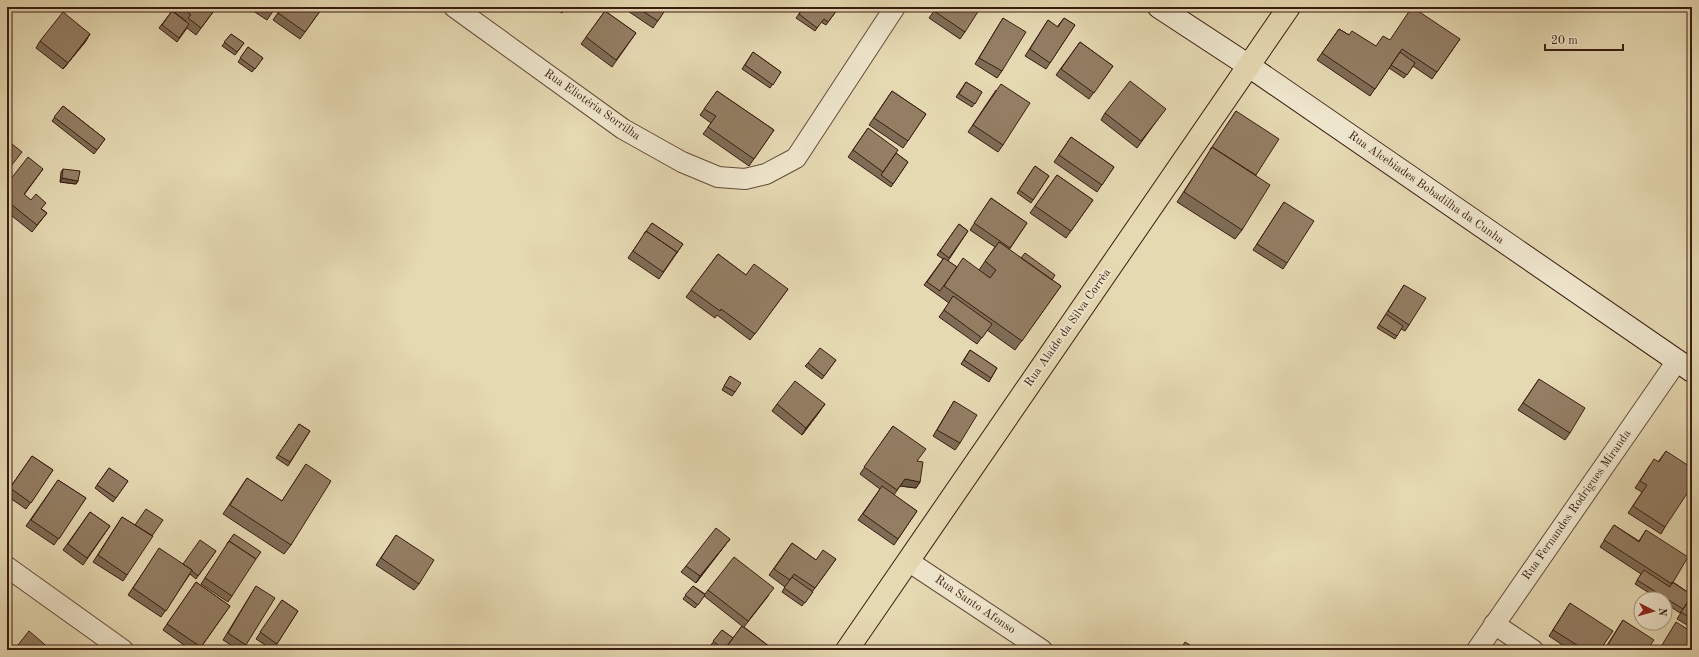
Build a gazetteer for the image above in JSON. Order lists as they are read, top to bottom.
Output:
{
  "streets": {
    "main road": ["Rua Alaíde da Silva Corrêa"],
    "street": [
      "Rua Eliotéria Sorrilha",
      "Rua Alcebiades Bobadilha da Cunha",
      "Rua Fernandes Rodrigues Miranda",
      "Rua Santo Afonso"
    ]
  },
  "crossings": [
    ["Rua Alcebiades Bobadilha da Cunha", "Rua Alaíde da Silva Corrêa"],
    ["Rua Alcebiades Bobadilha da Cunha", "Rua Fernandes Rodrigues Miranda"],
    ["Rua Alaíde da Silva Corrêa", "Rua Santo Afonso"]
  ],
  "scale_bar": "20 m",
  "north": "right"
}
